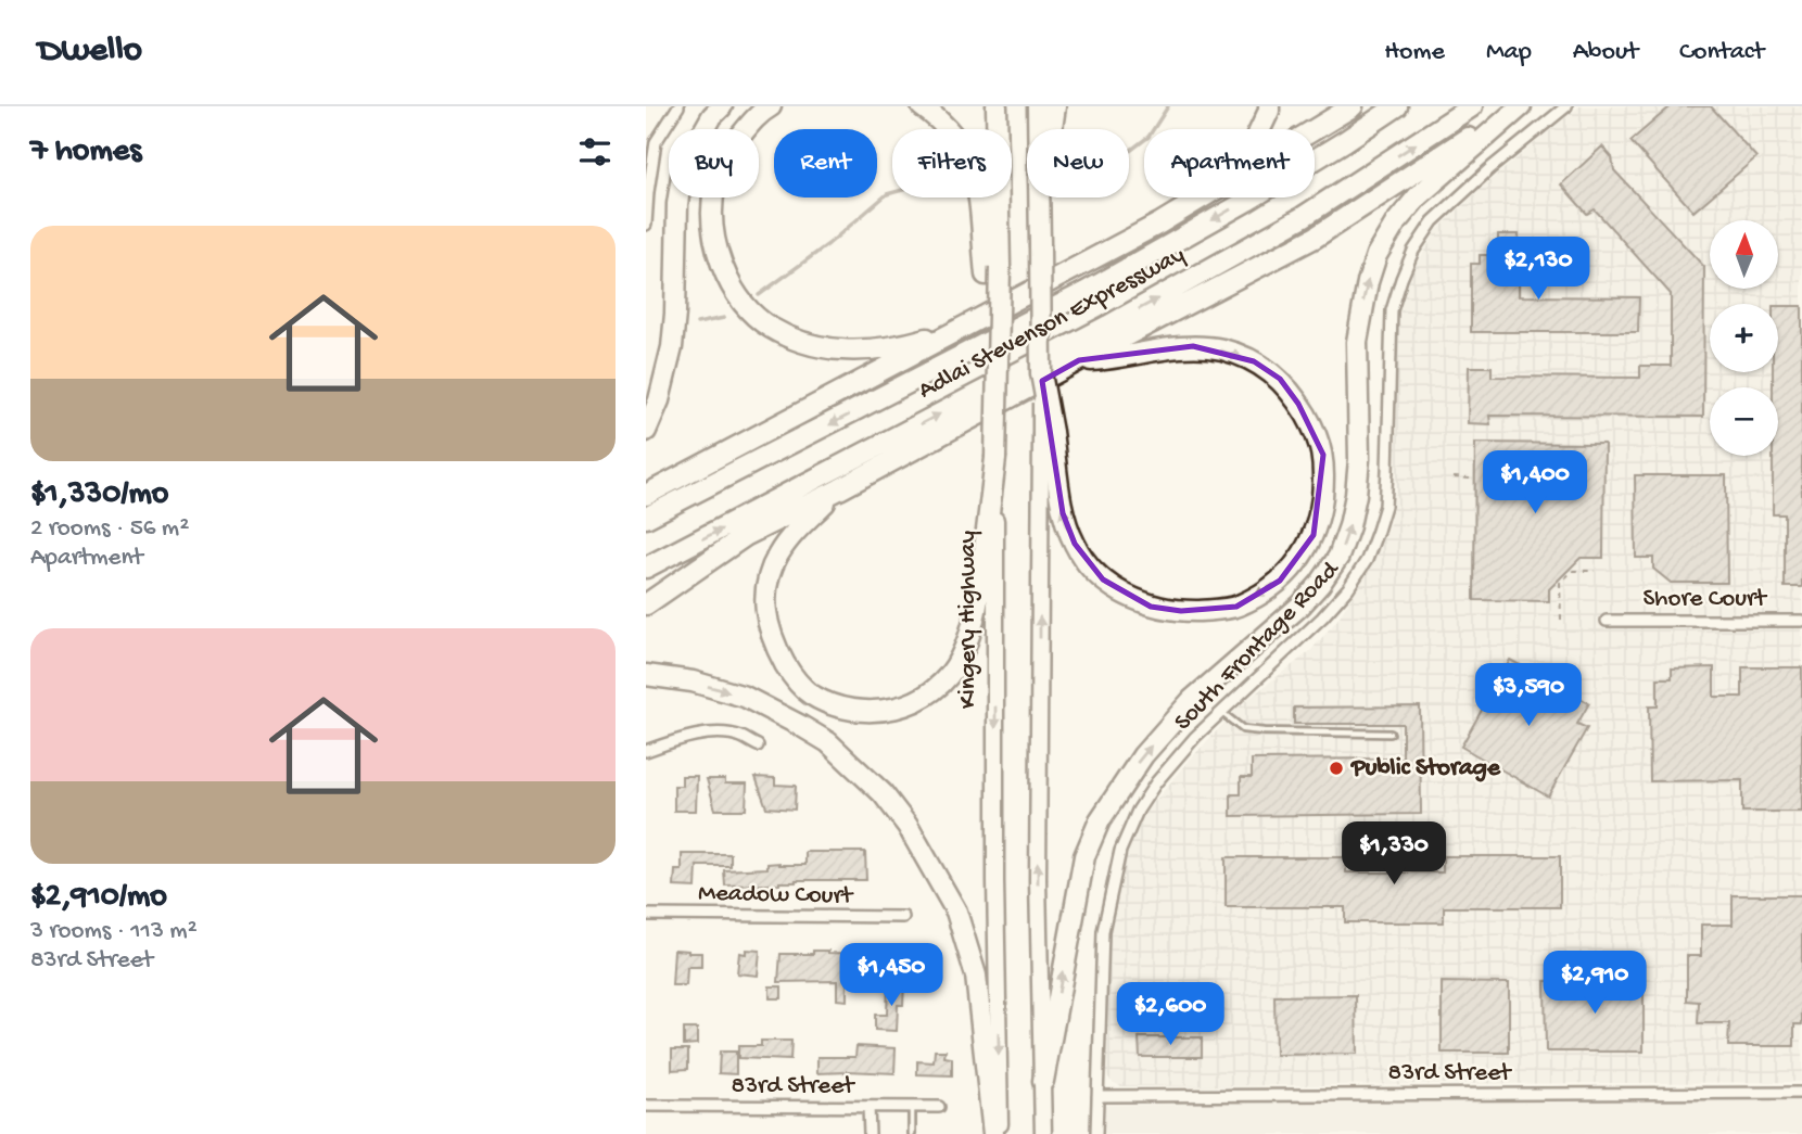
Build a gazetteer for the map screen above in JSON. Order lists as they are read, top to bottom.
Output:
{
  "streets": {
    "highway": ["Adlai Stevenson Expressway", "Kingery Highway"],
    "street": [
      "Shore Court",
      "South Frontage Road",
      "Meadow Court",
      "83rd Street"
    ]
  },
  "crossings": [
    ["South Frontage Road", "83rd Street"]
  ],
  "one_way": ["Kingery Highway"],
  "places": ["Public Storage"],
  "north": "top",
  "page": {
    "header": "Dwello",
    "nav": [
      "Home",
      "Map",
      "About",
      "Contact"
    ],
    "heading": "7 homes",
    "chip": [
      "Buy",
      "Rent",
      "Filters",
      "New",
      "Apartment"
    ],
    "list": [
      {
        "name": "$1,330/mo",
        "note": "2 rooms · 56 m² · Apartment"
      },
      {
        "name": "$2,910/mo",
        "note": "3 rooms · 113 m² · 83rd Street"
      }
    ],
    "map_buttons": ["+", "−"],
    "price": [
      "$2,130",
      "$1,400",
      "$3,590",
      "$1,330",
      "$1,450",
      "$2,910",
      "$2,600"
    ]
  }
}
